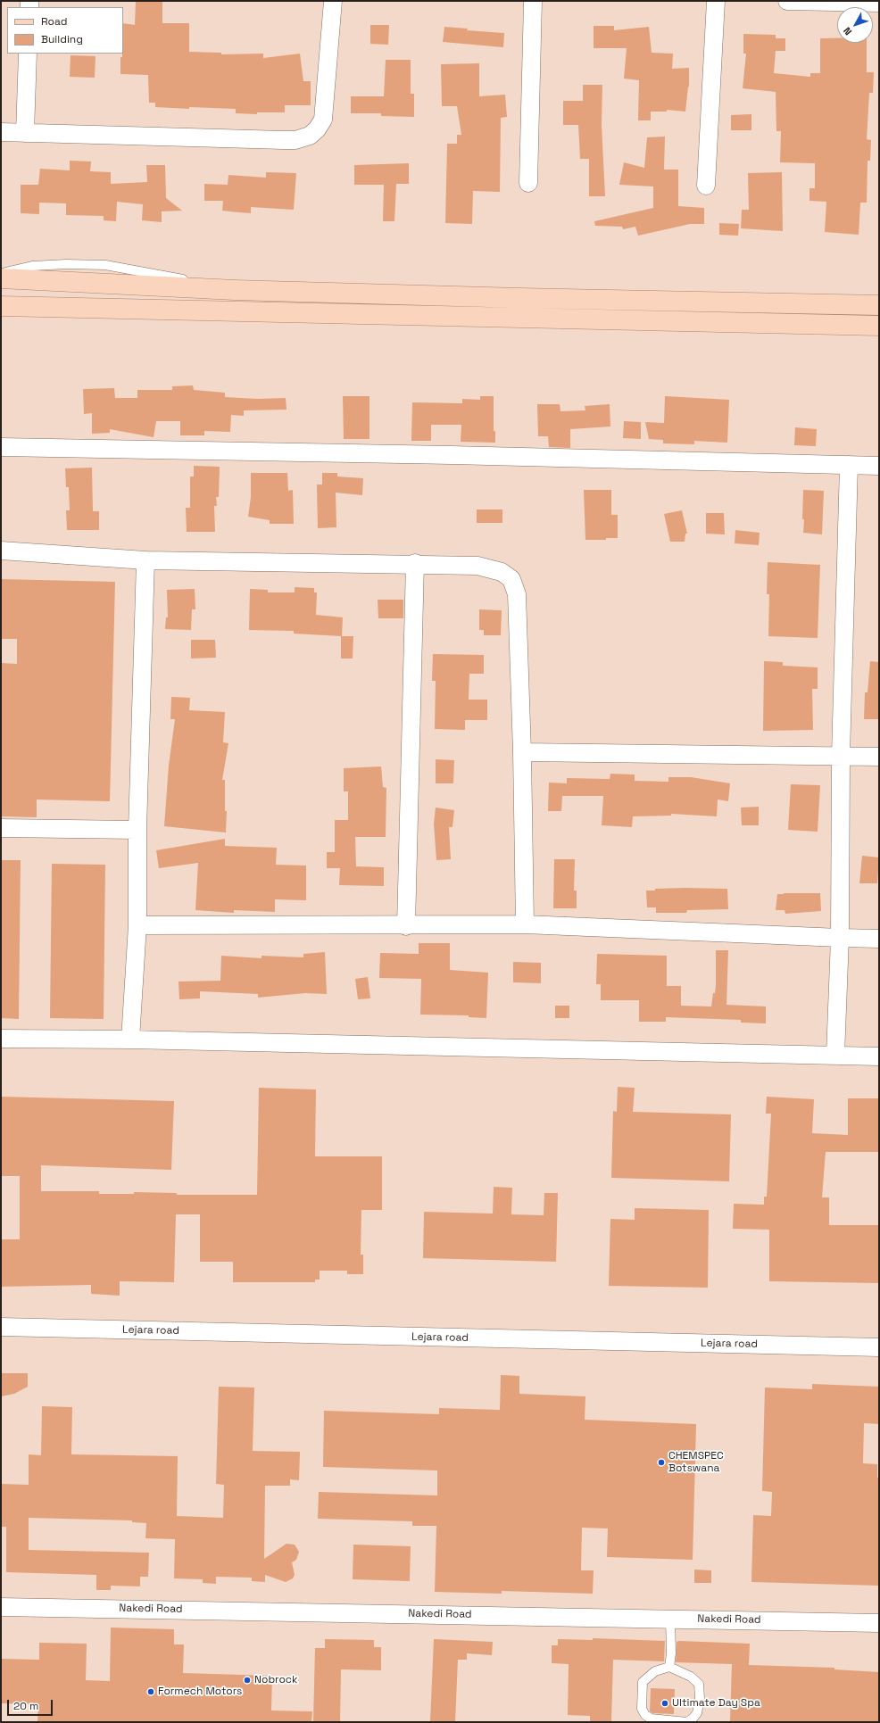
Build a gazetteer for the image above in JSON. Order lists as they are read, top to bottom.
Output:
{
  "streets": {
    "street": ["Lejara road", "Nakedi Road"]
  },
  "places": [
    "CHEMSPEC Botswana",
    "Nobrock",
    "Formech Motors",
    "Ultimate Day Spa"
  ],
  "legend": ["Road", "Building"],
  "scale_bar": "20 m",
  "north": "bottom left"
}
